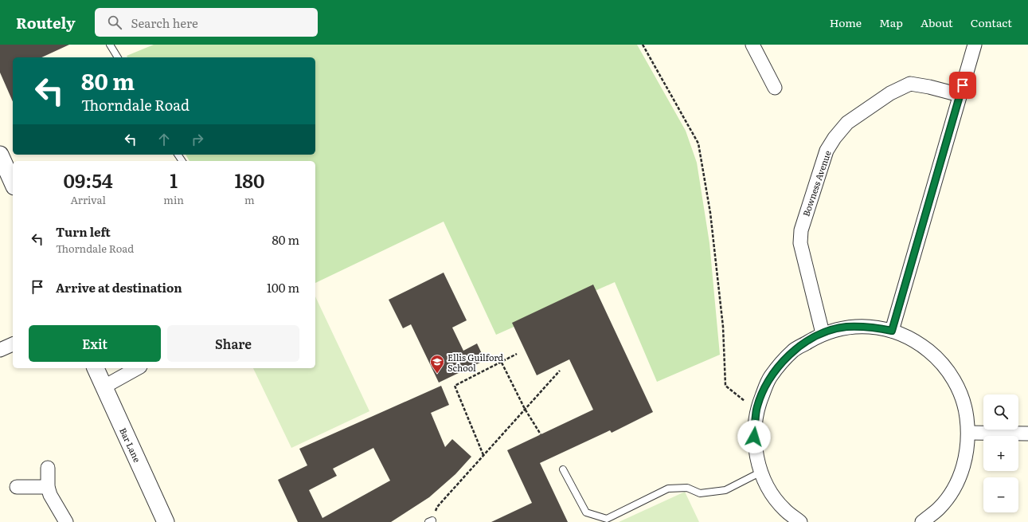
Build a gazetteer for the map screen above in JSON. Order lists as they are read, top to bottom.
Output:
{
  "streets": {
    "street": ["Bowness Avenue", "Bar Lane"]
  },
  "places": {
    "school or university": ["Ellis Guilford School"]
  },
  "page": {
    "header": "Routely",
    "search": "Search here",
    "nav": [
      "Home",
      "Map",
      "About",
      "Contact"
    ],
    "turn": ["80 m", "Thorndale Road"],
    "eta": [
      "09:54",
      "Arrival",
      "1",
      "min",
      "180",
      "m"
    ],
    "list": [
      {
        "name": "Turn left",
        "note": "Thorndale Road",
        "value": "80 m"
      },
      {
        "name": "Arrive at destination",
        "value": "100 m"
      }
    ],
    "buttons": ["Exit", "Share"],
    "map_buttons": ["+", "−"]
  }
}
